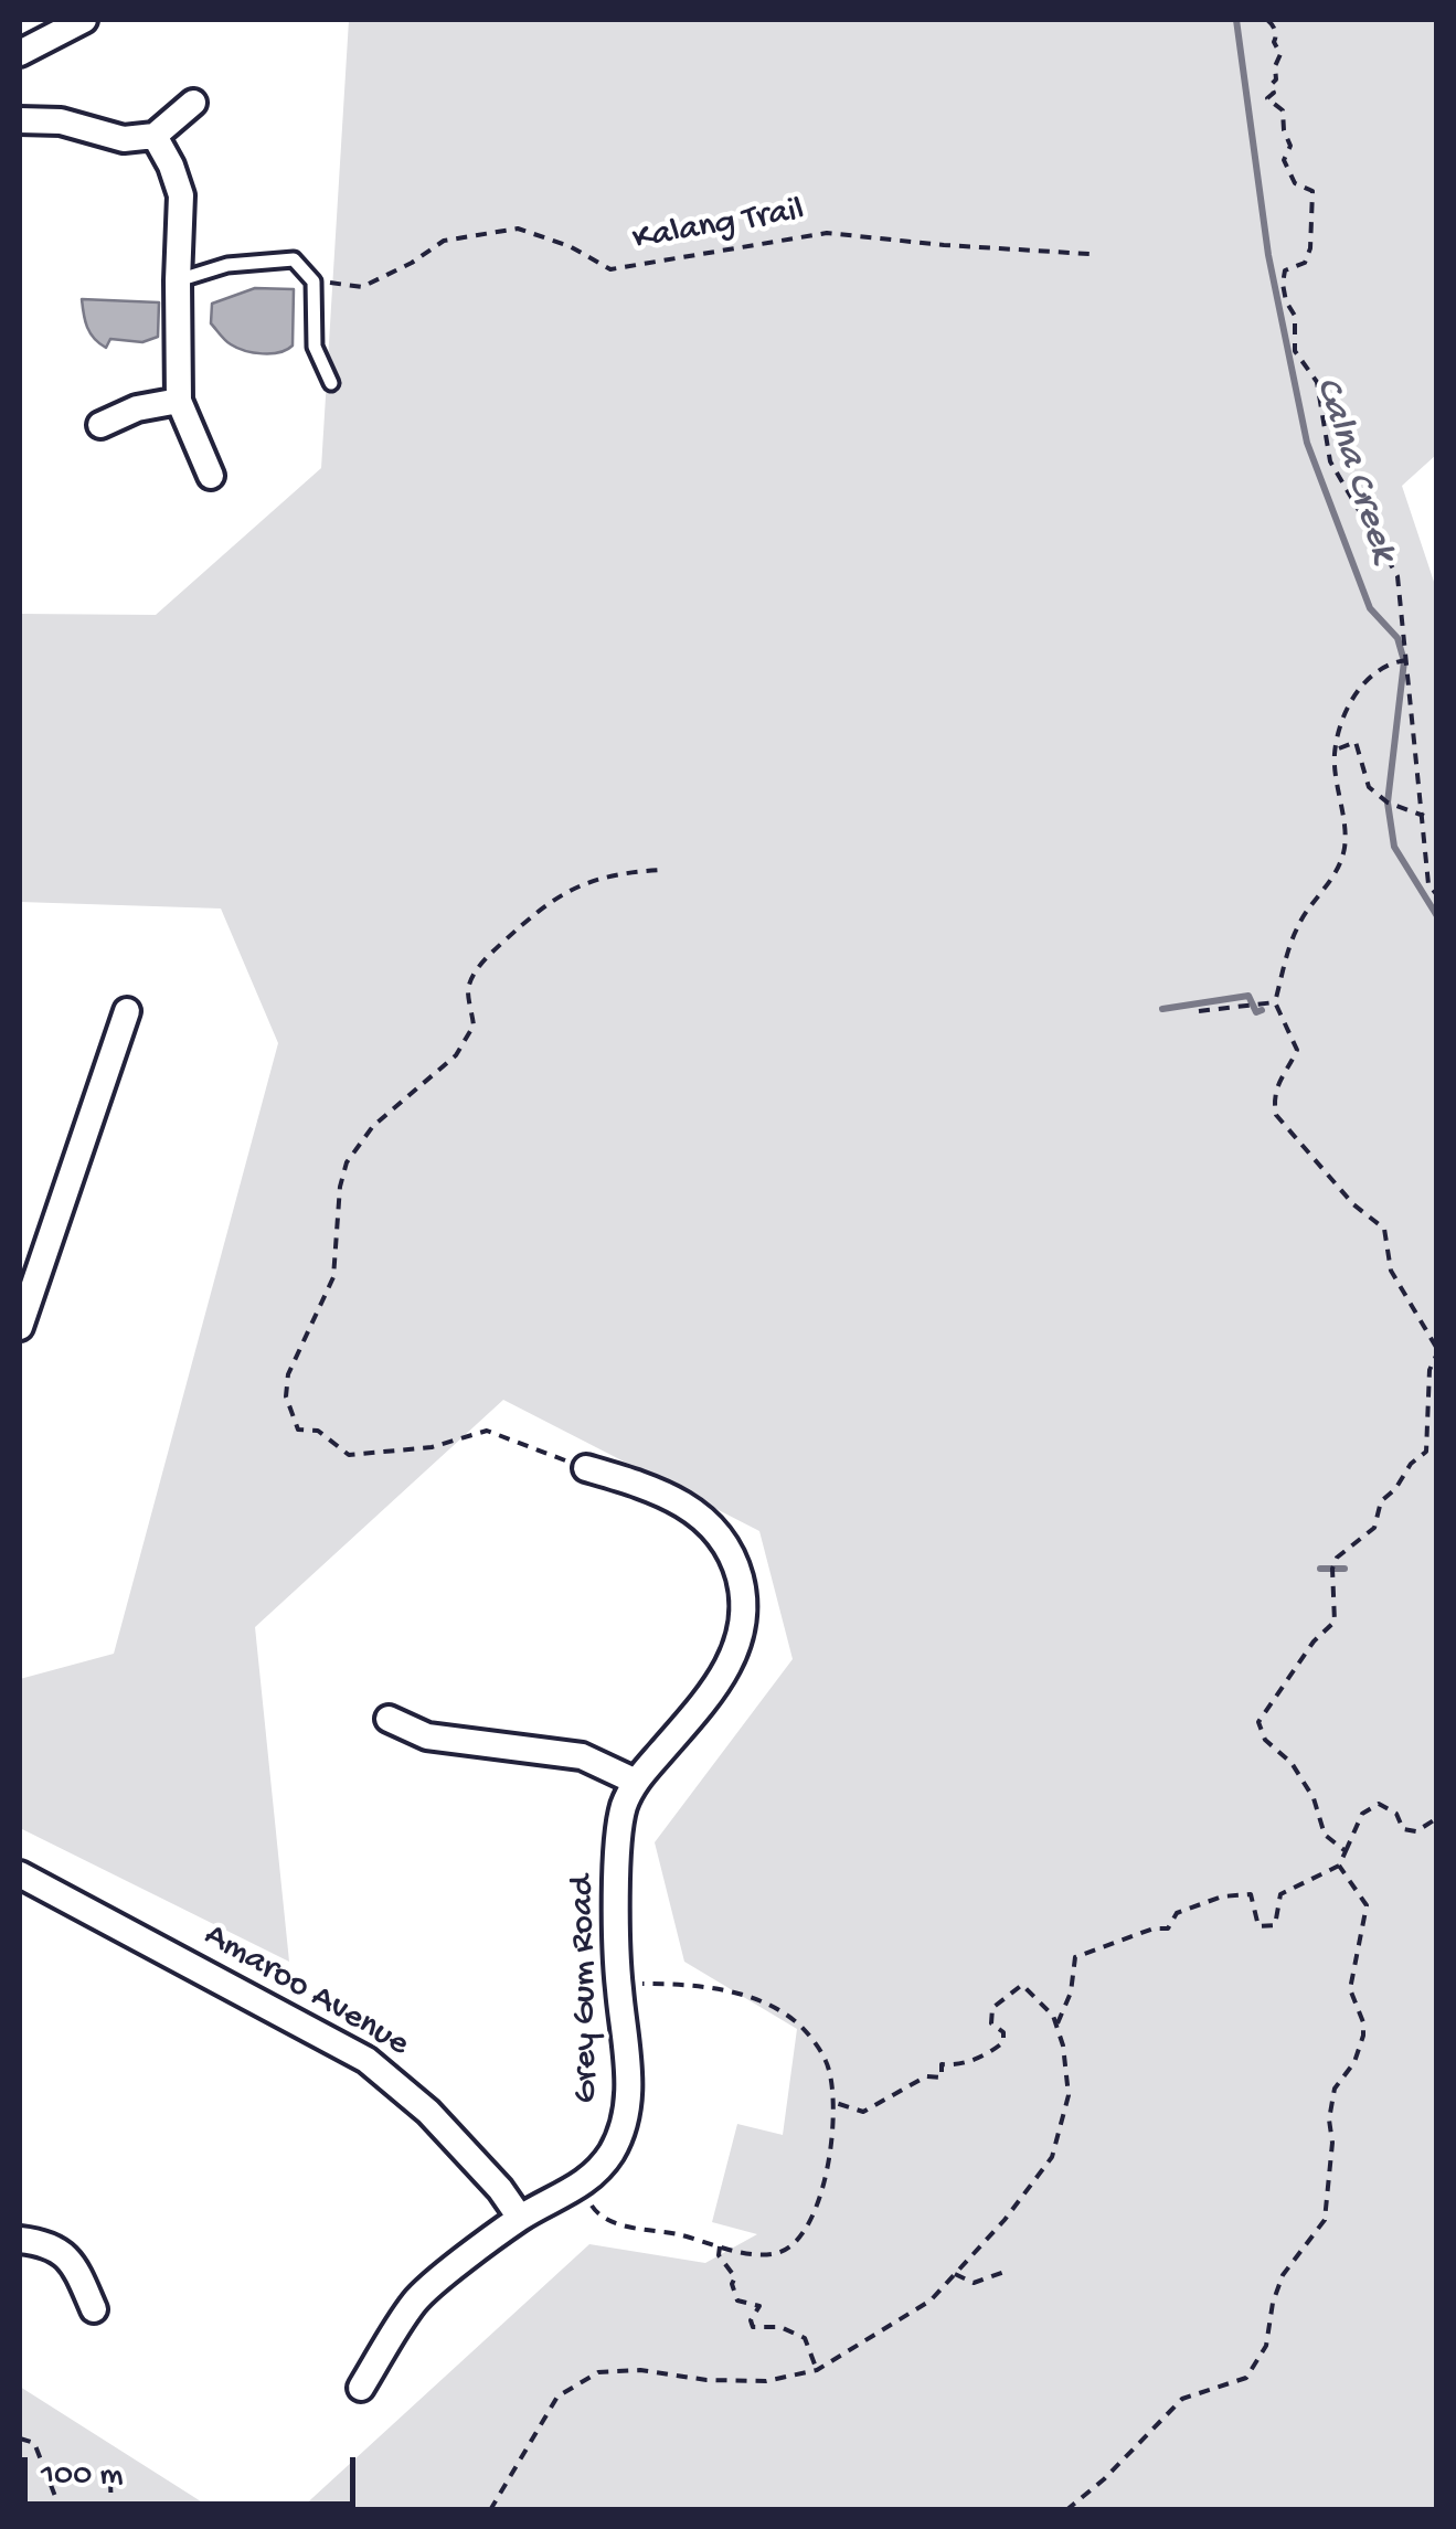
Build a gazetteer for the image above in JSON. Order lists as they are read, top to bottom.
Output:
{
  "streets": {
    "street": ["Grey Gum Road", "Amaroo Avenue"],
    "path": ["Kalang Trail"]
  },
  "crossings": [
    ["Grey Gum Road", "Amaroo Avenue"]
  ],
  "water": ["Calna Creek"],
  "scale_bar": "100 m"
}
